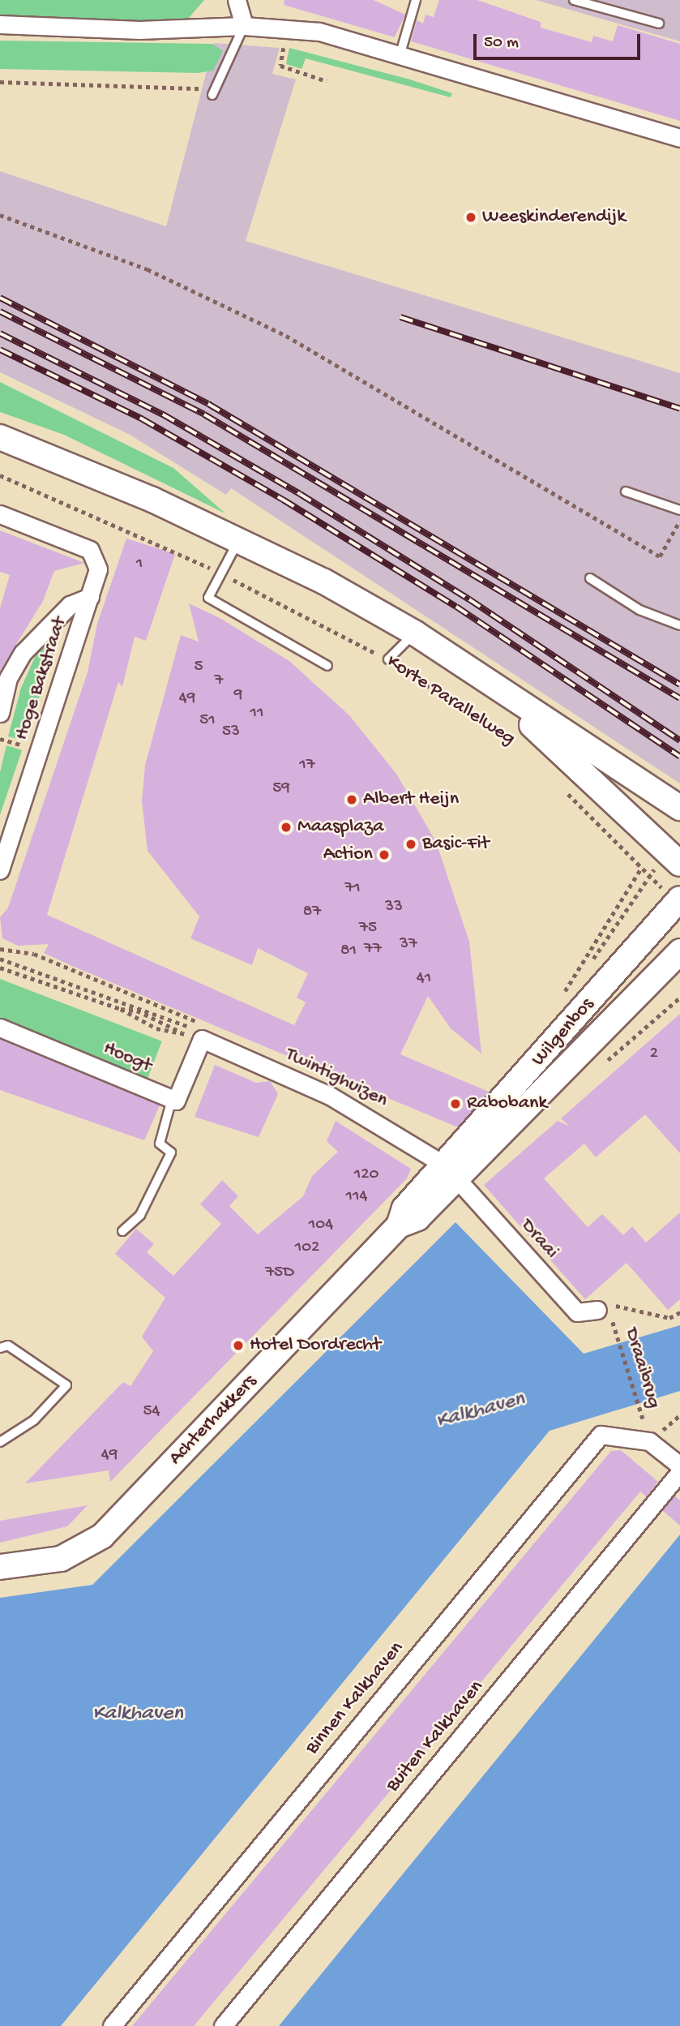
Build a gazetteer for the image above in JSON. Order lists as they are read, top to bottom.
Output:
{
  "streets": {
    "street": [
      "Hoge Bakstraat",
      "Korte Parallelweg",
      "Wilgenbos",
      "Hoogt",
      "Twintighuizen",
      "Draai",
      "Achterhakkers",
      "Binnen Kalkhaven",
      "Buiten Kalkhaven"
    ],
    "path": ["Draaibrug"]
  },
  "crossings": [
    ["Wilgenbos", "Twintighuizen"],
    ["Wilgenbos", "Draai"],
    ["Wilgenbos", "Achterhakkers"],
    ["Twintighuizen", "Draai"],
    ["Twintighuizen", "Achterhakkers"],
    ["Draai", "Draaibrug"],
    ["Draai", "Achterhakkers"],
    ["Draaibrug", "Binnen Kalkhaven"]
  ],
  "water": ["Kalkhaven"],
  "places": [
    "Weeskinderendijk",
    "Albert Heijn",
    "Maasplaza",
    "Basic-Fit",
    "Action",
    "Rabobank",
    "Hotel Dordrecht"
  ],
  "house_numbers": [
    "1",
    "5",
    "7",
    "9",
    "49",
    "11",
    "51",
    "53",
    "17",
    "59",
    "71",
    "33",
    "87",
    "75",
    "37",
    "77",
    "81",
    "41",
    "2",
    "120",
    "114",
    "104",
    "102",
    "75D",
    "54",
    "49"
  ],
  "scale_bar": "50 m"
}
